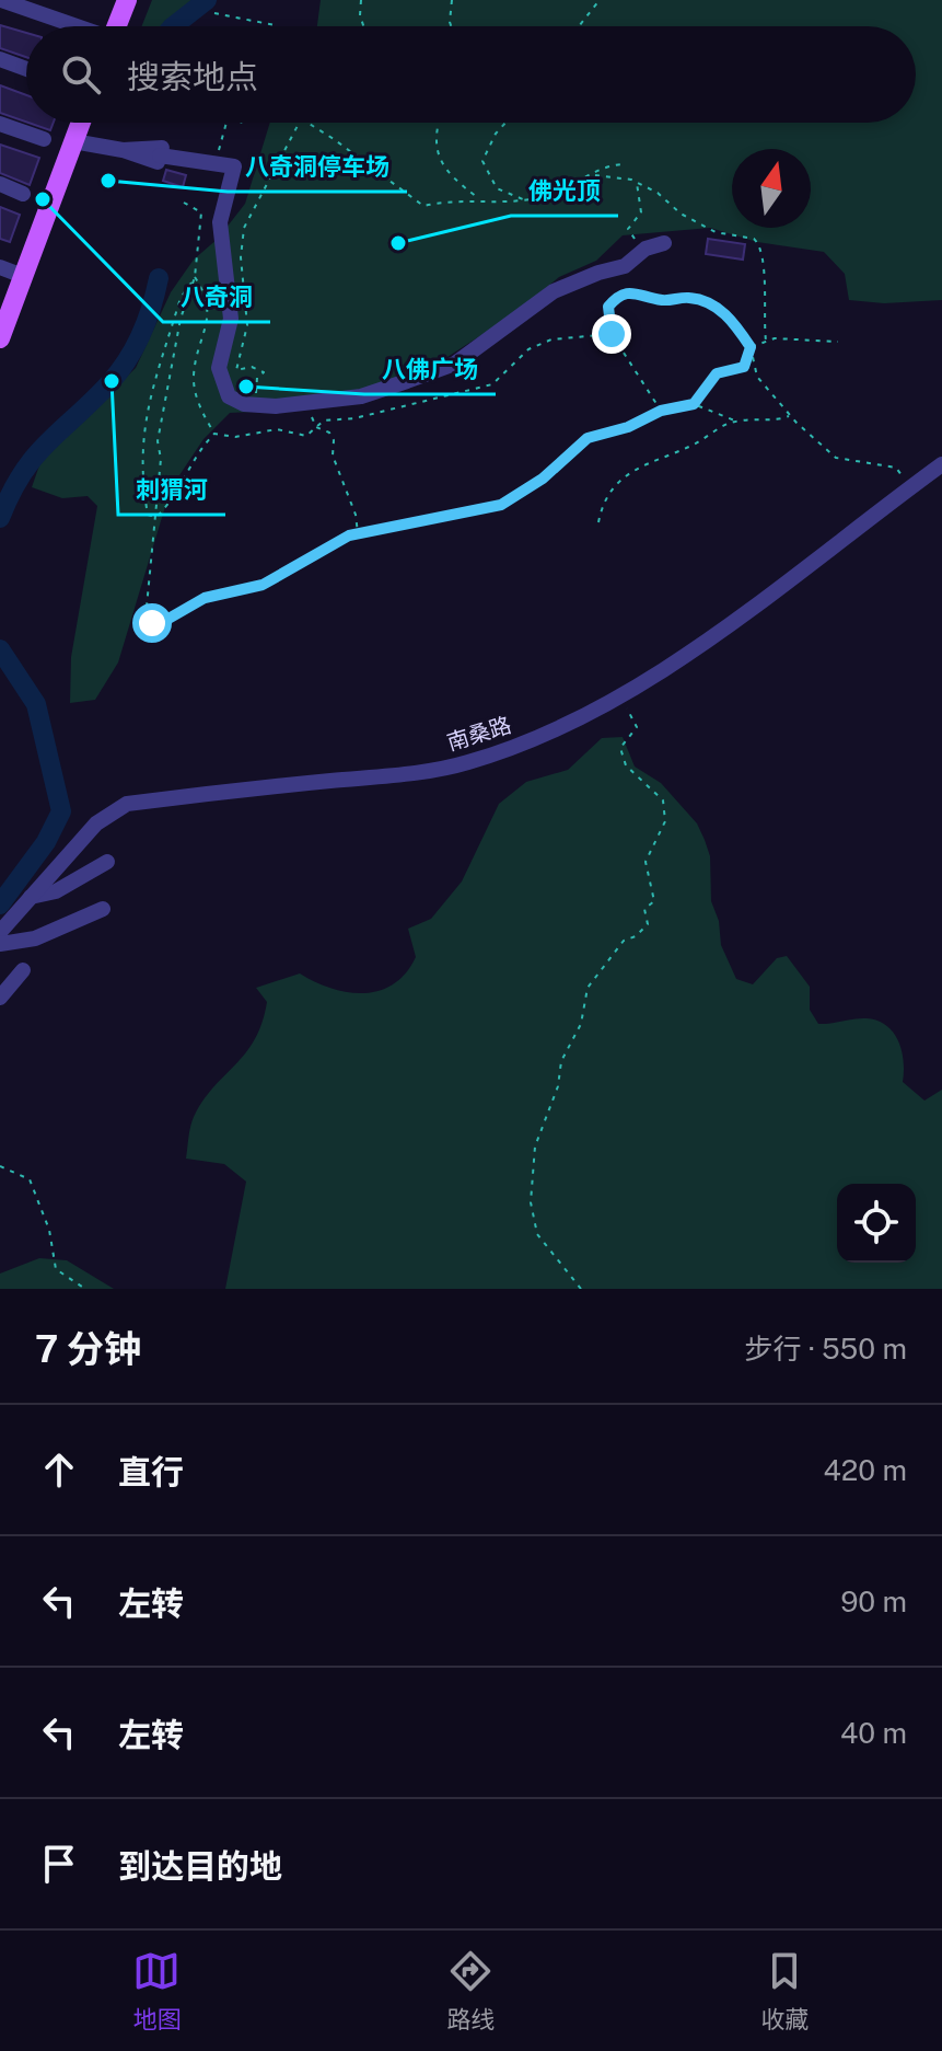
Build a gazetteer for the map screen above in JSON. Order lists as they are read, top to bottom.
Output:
{
  "streets": {
    "street": ["南桑路"]
  },
  "places": [
    "八奇洞停车场",
    "八奇洞",
    "佛光顶",
    "刺猬河",
    "八佛广场"
  ],
  "north": "top",
  "page": {
    "search": "搜索地点",
    "heading": ["7 分钟", "步行 · 550 m"],
    "list": [
      ["直行", "420 m"],
      ["左转", "90 m"],
      ["左转", "40 m"],
      "到达目的地"
    ],
    "nav": ["地图", "路线", "收藏"]
  }
}
